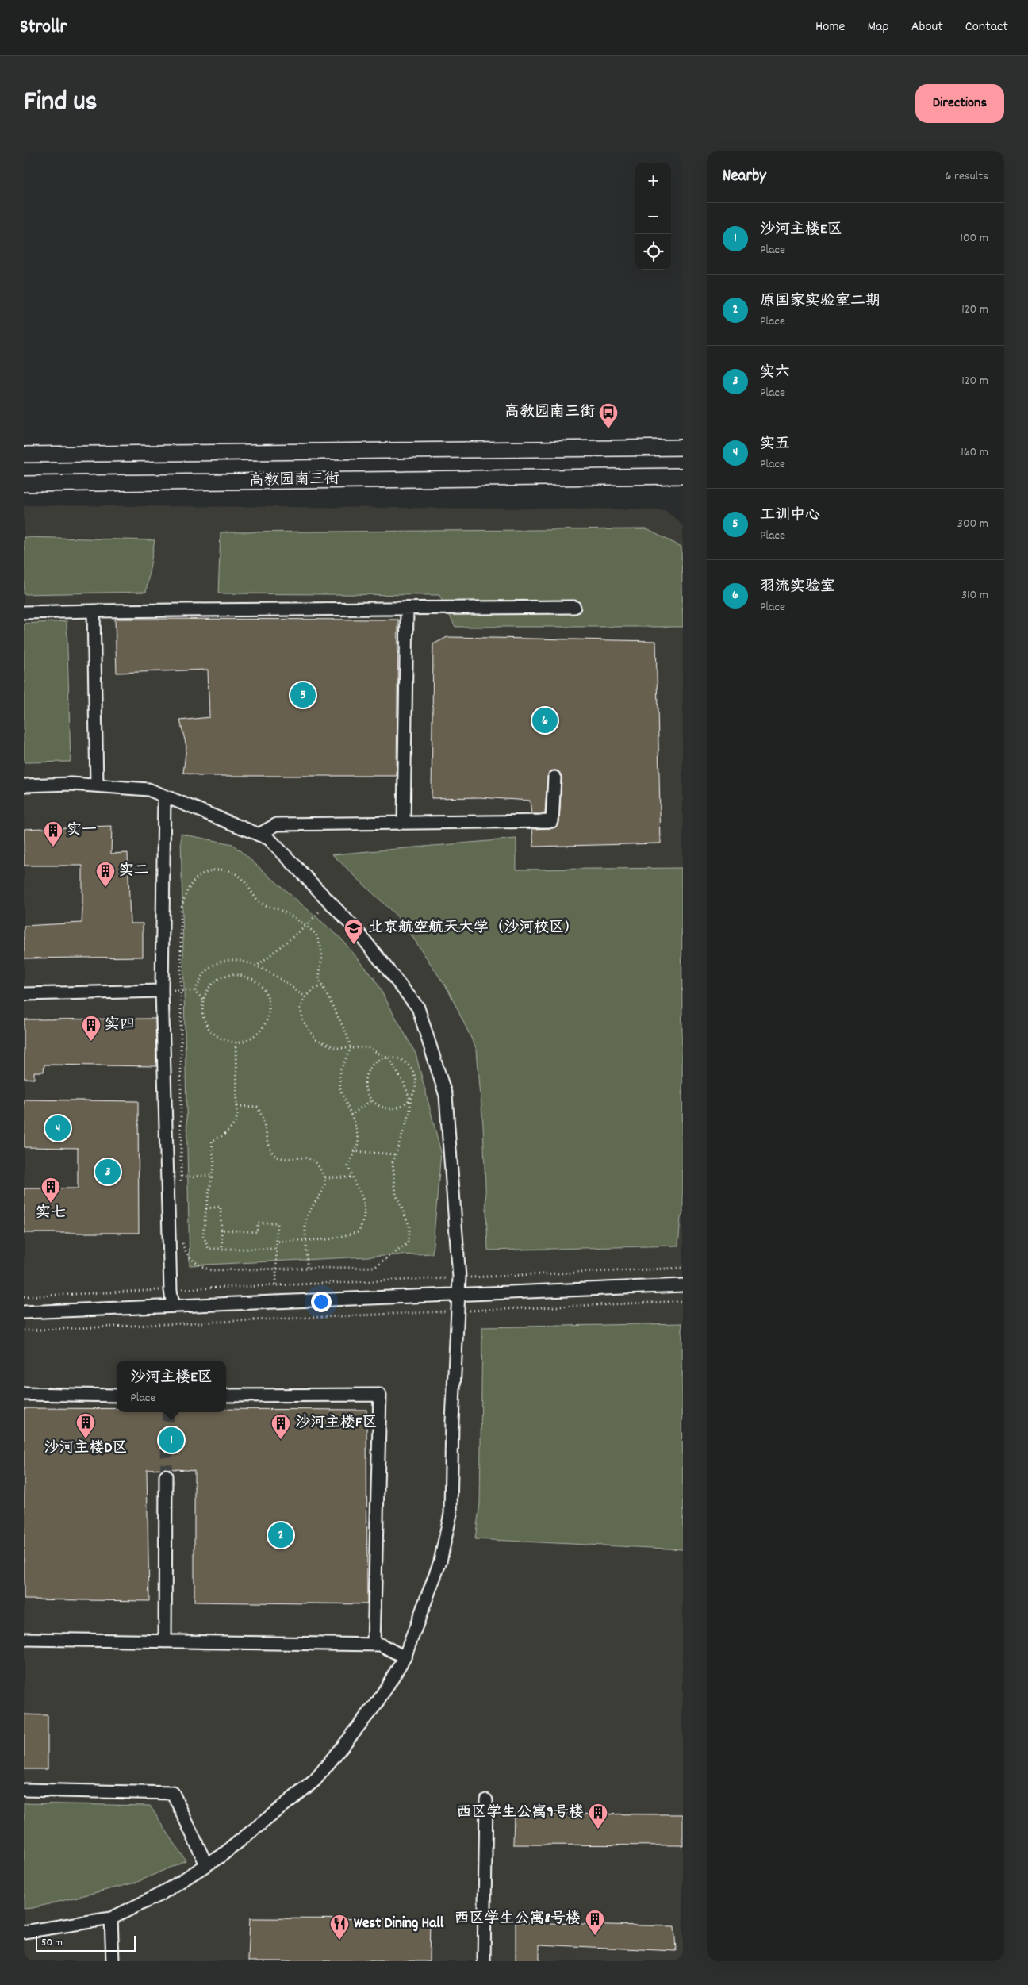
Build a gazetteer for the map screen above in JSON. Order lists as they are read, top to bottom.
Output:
{
  "streets": {
    "street": ["高教园南三街"]
  },
  "places": {
    "bus stop": ["高教园南三街"],
    "building": [
      "实一",
      "实二",
      "实四",
      "实七",
      "沙河主楼D区",
      "沙河主楼F区",
      "西区学生公寓9号楼",
      "西区学生公寓8号楼"
    ],
    "school or university": ["北京航空航天大学（沙河校区）"],
    "restaurant": ["West Dining Hall"]
  },
  "scale_bar": "50 m",
  "page": {
    "header": "Strollr",
    "nav": [
      "Home",
      "Map",
      "About",
      "Contact"
    ],
    "title": "Find us",
    "buttons": "Directions",
    "heading": ["Nearby", "6 results"],
    "map_buttons": ["+", "−"],
    "list": [
      {
        "mark": "1",
        "name": "沙河主楼E区",
        "note": "Place",
        "value": "100 m"
      },
      {
        "mark": "2",
        "name": "原国家实验室二期",
        "note": "Place",
        "value": "120 m"
      },
      {
        "mark": "3",
        "name": "实六",
        "note": "Place",
        "value": "120 m"
      },
      {
        "mark": "4",
        "name": "实五",
        "note": "Place",
        "value": "160 m"
      },
      {
        "mark": "5",
        "name": "工训中心",
        "note": "Place",
        "value": "300 m"
      },
      {
        "mark": "6",
        "name": "羽流实验室",
        "note": "Place",
        "value": "310 m"
      }
    ],
    "pins": [
      "5",
      "6",
      "4",
      "3",
      "1",
      "2"
    ],
    "popup": ["沙河主楼E区", "Place"],
    "scale": "50 m"
  }
}
